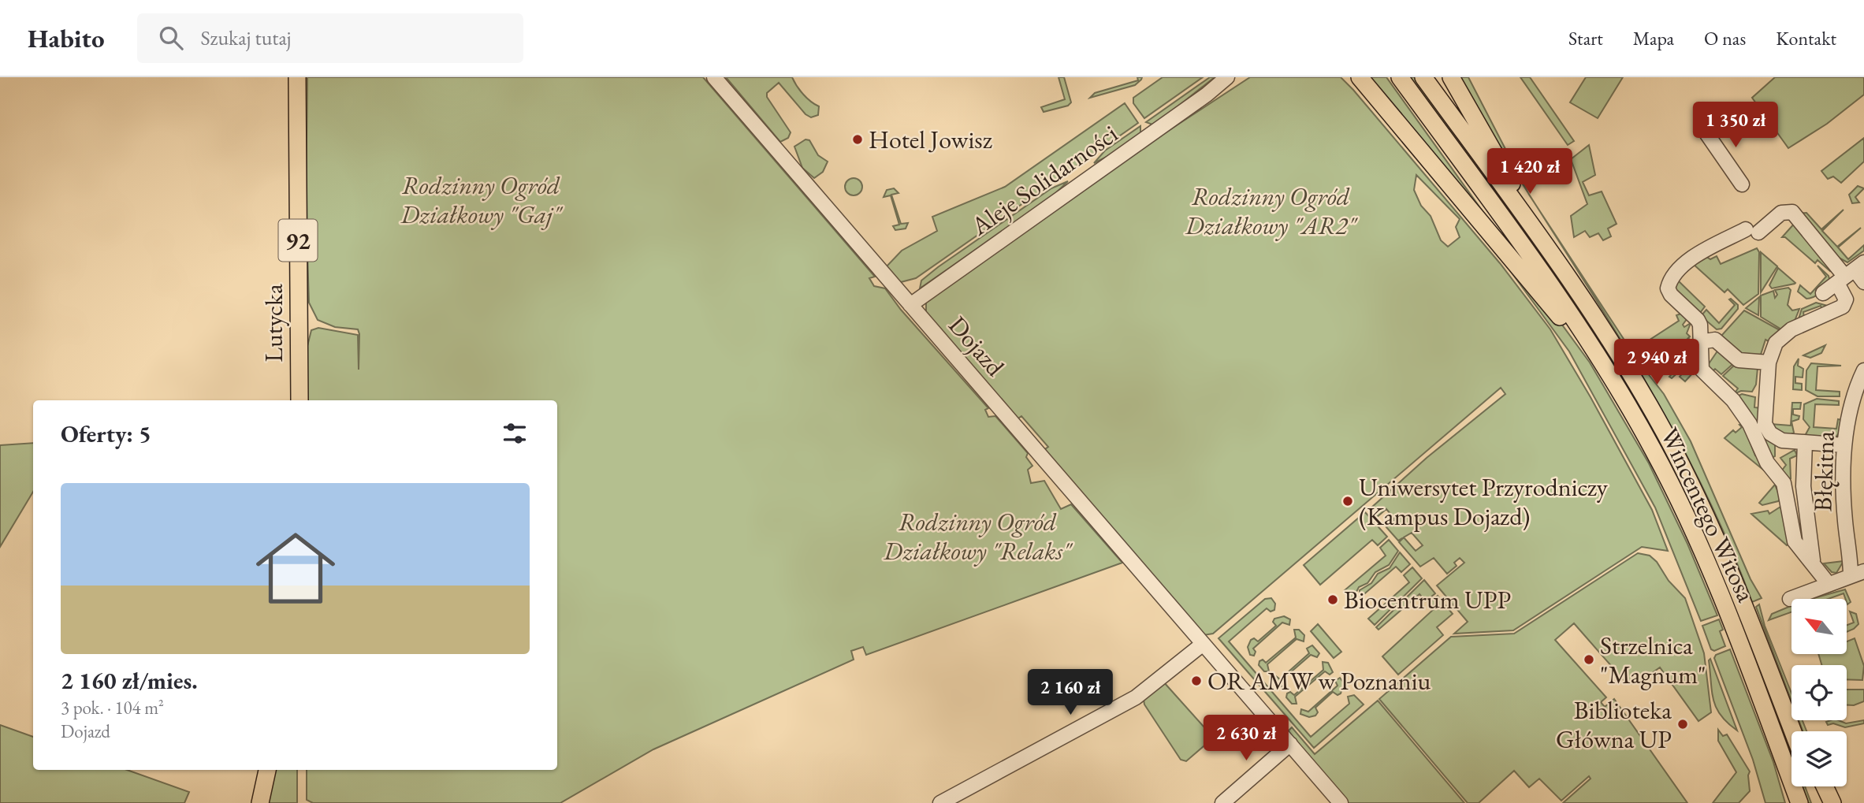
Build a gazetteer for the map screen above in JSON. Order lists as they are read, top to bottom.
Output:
{
  "streets": {
    "main road": ["92", "Lutycka", "Wincentego Witosa"],
    "street": ["Aleje Solidarności", "Dojazd", "Błękitna"]
  },
  "crossings": [
    ["Aleje Solidarności", "Dojazd"]
  ],
  "parks": ["Rodzinny Ogród Działkowy \"Gaj\"", "Rodzinny Ogród Działkowy \"AR2\"", "Rodzinny Ogród Działkowy \"Relaks\""],
  "places": [
    "Hotel Jowisz",
    "Uniwersytet Przyrodniczy (Kampus Dojazd)",
    "Biocentrum UPP",
    "Strzelnica \"Magnum\"",
    "OR AMW w Poznaniu",
    "Biblioteka Główna UP"
  ],
  "north": "top left",
  "page": {
    "header": "Habito",
    "search": "Szukaj tutaj",
    "nav": [
      "Start",
      "Mapa",
      "O nas",
      "Kontakt"
    ],
    "price": [
      "1 350 zł",
      "1 420 zł",
      "2 940 zł",
      "2 160 zł",
      "2 630 zł"
    ],
    "heading": "Oferty: 5",
    "list": [
      {
        "name": "2 160 zł/mies.",
        "note": "3 pok. · 104 m² · Dojazd"
      }
    ]
  }
}
